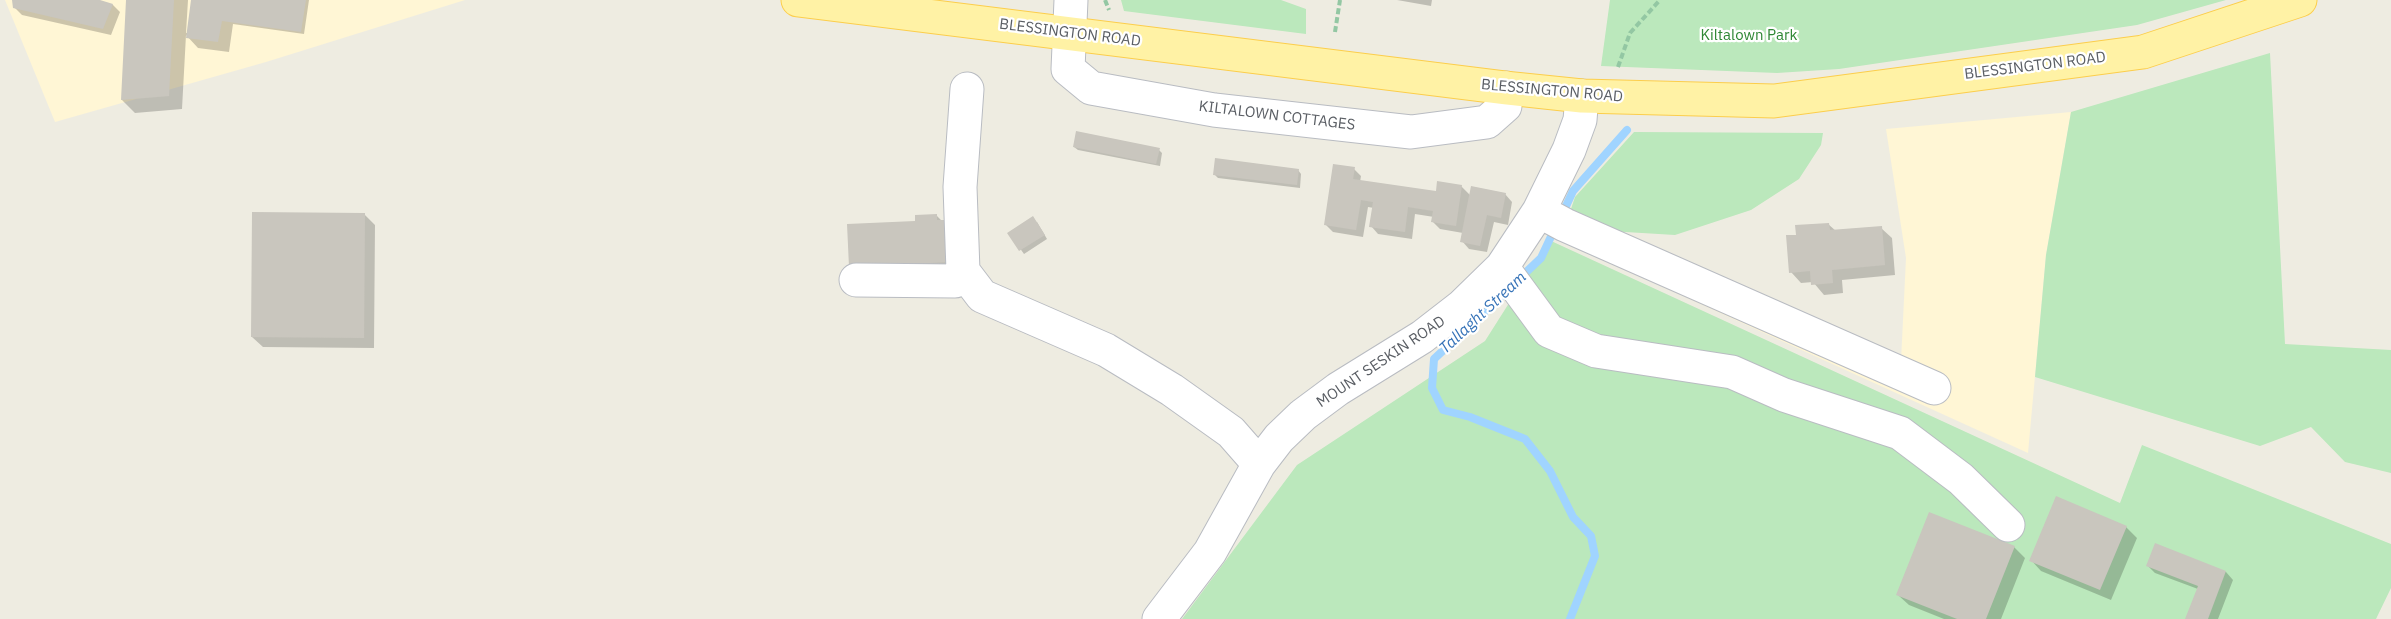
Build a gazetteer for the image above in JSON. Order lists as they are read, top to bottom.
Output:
{
  "streets": {
    "main road": ["BLESSINGTON ROAD"],
    "street": ["KILTALOWN COTTAGES", "MOUNT SESKIN ROAD"]
  },
  "crossings": [
    ["BLESSINGTON ROAD", "KILTALOWN COTTAGES"],
    ["BLESSINGTON ROAD", "MOUNT SESKIN ROAD"]
  ],
  "water": ["Tallaght Stream"],
  "parks": ["Kiltalown Park"]
}
